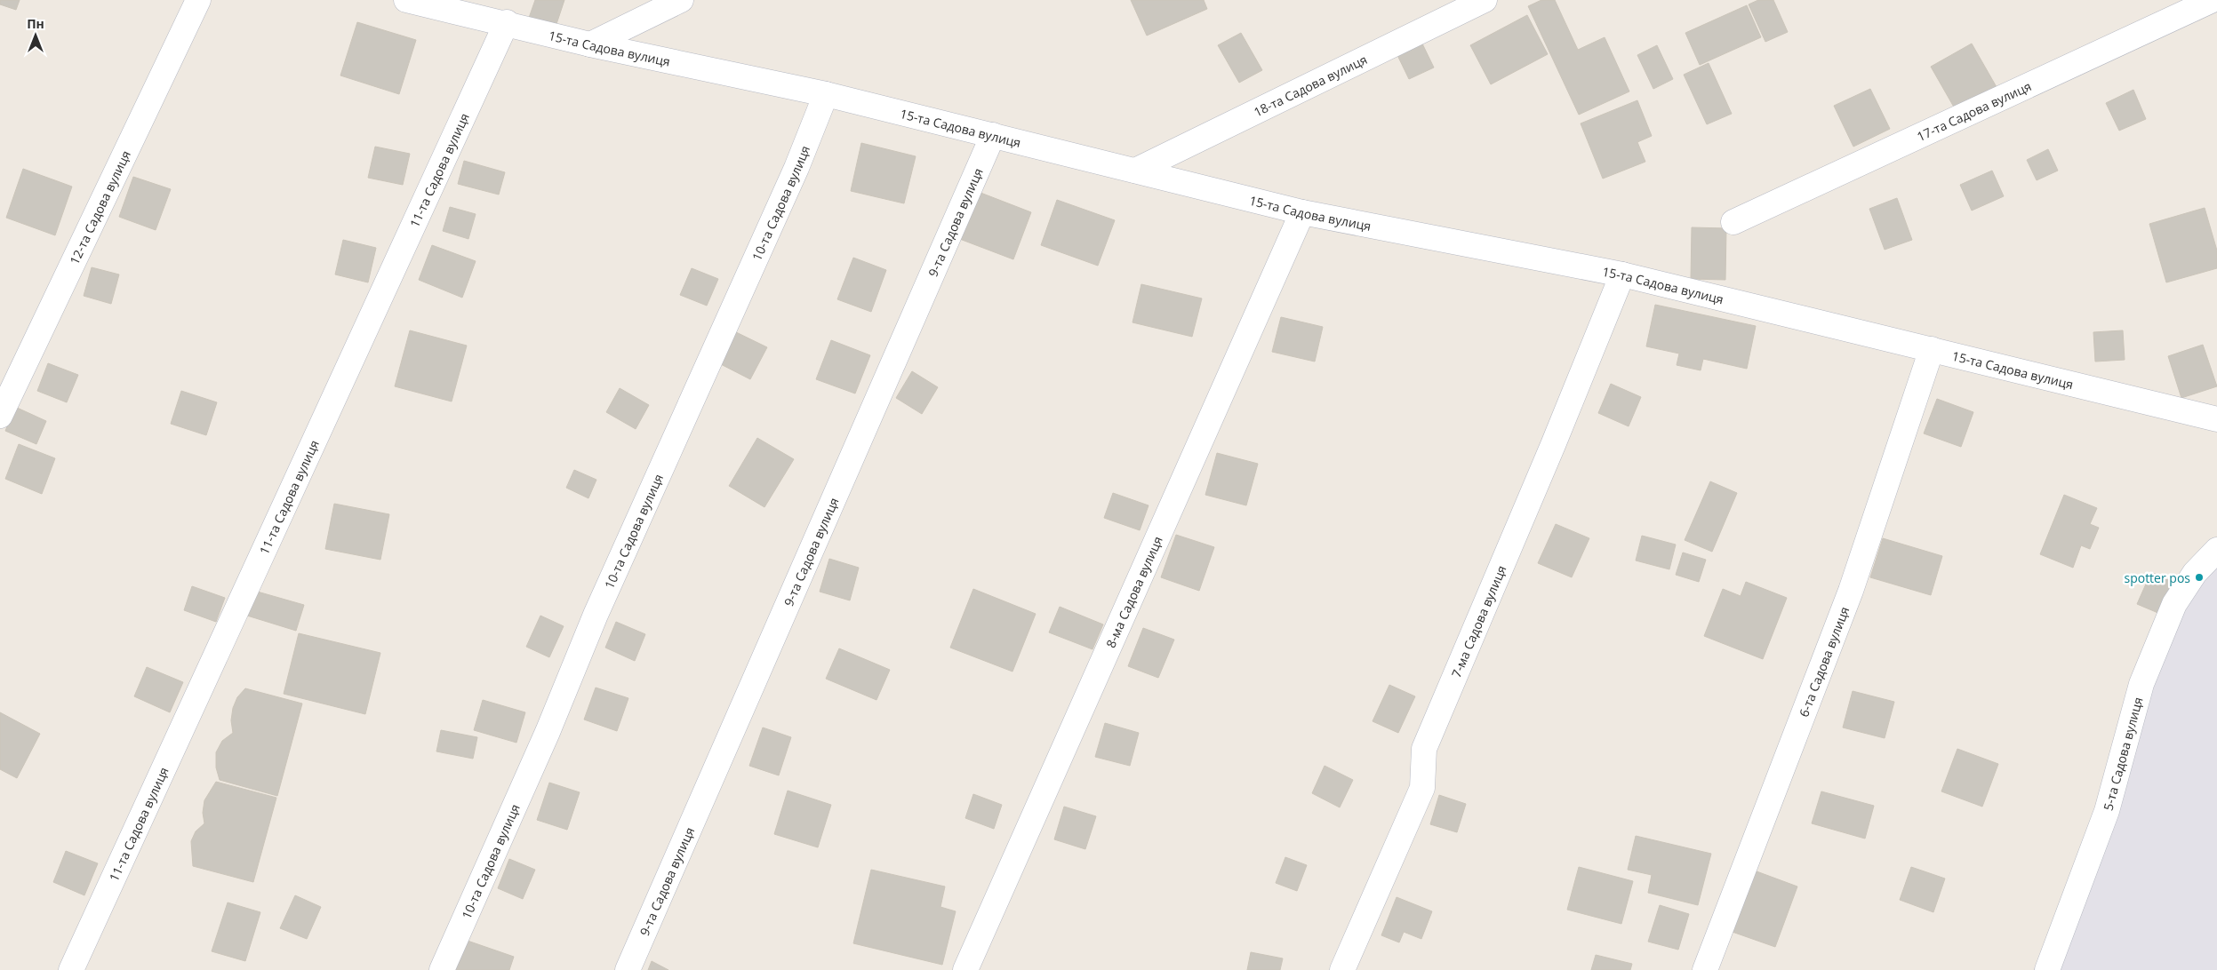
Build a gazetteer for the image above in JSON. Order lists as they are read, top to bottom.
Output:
{
  "streets": {
    "street": [
      "15-та Садова вулиця",
      "18-та Садова вулиця",
      "17-та Садова вулиця",
      "11-та Садова вулиця",
      "10-та Садова вулиця",
      "12-та Садова вулиця",
      "9-та Садова вулиця",
      "8-ма Садова вулиця",
      "7-ма Садова вулиця",
      "6-та Садова вулиця",
      "5-та Садова вулиця"
    ]
  },
  "crossings": [
    ["15-та Садова вулиця", "18-та Садова вулиця"],
    ["15-та Садова вулиця", "11-та Садова вулиця"],
    ["15-та Садова вулиця", "10-та Садова вулиця"],
    ["15-та Садова вулиця", "9-та Садова вулиця"],
    ["15-та Садова вулиця", "8-ма Садова вулиця"],
    ["15-та Садова вулиця", "7-ма Садова вулиця"],
    ["15-та Садова вулиця", "6-та Садова вулиця"]
  ],
  "places": ["spotter pos"],
  "north": "top"
}
